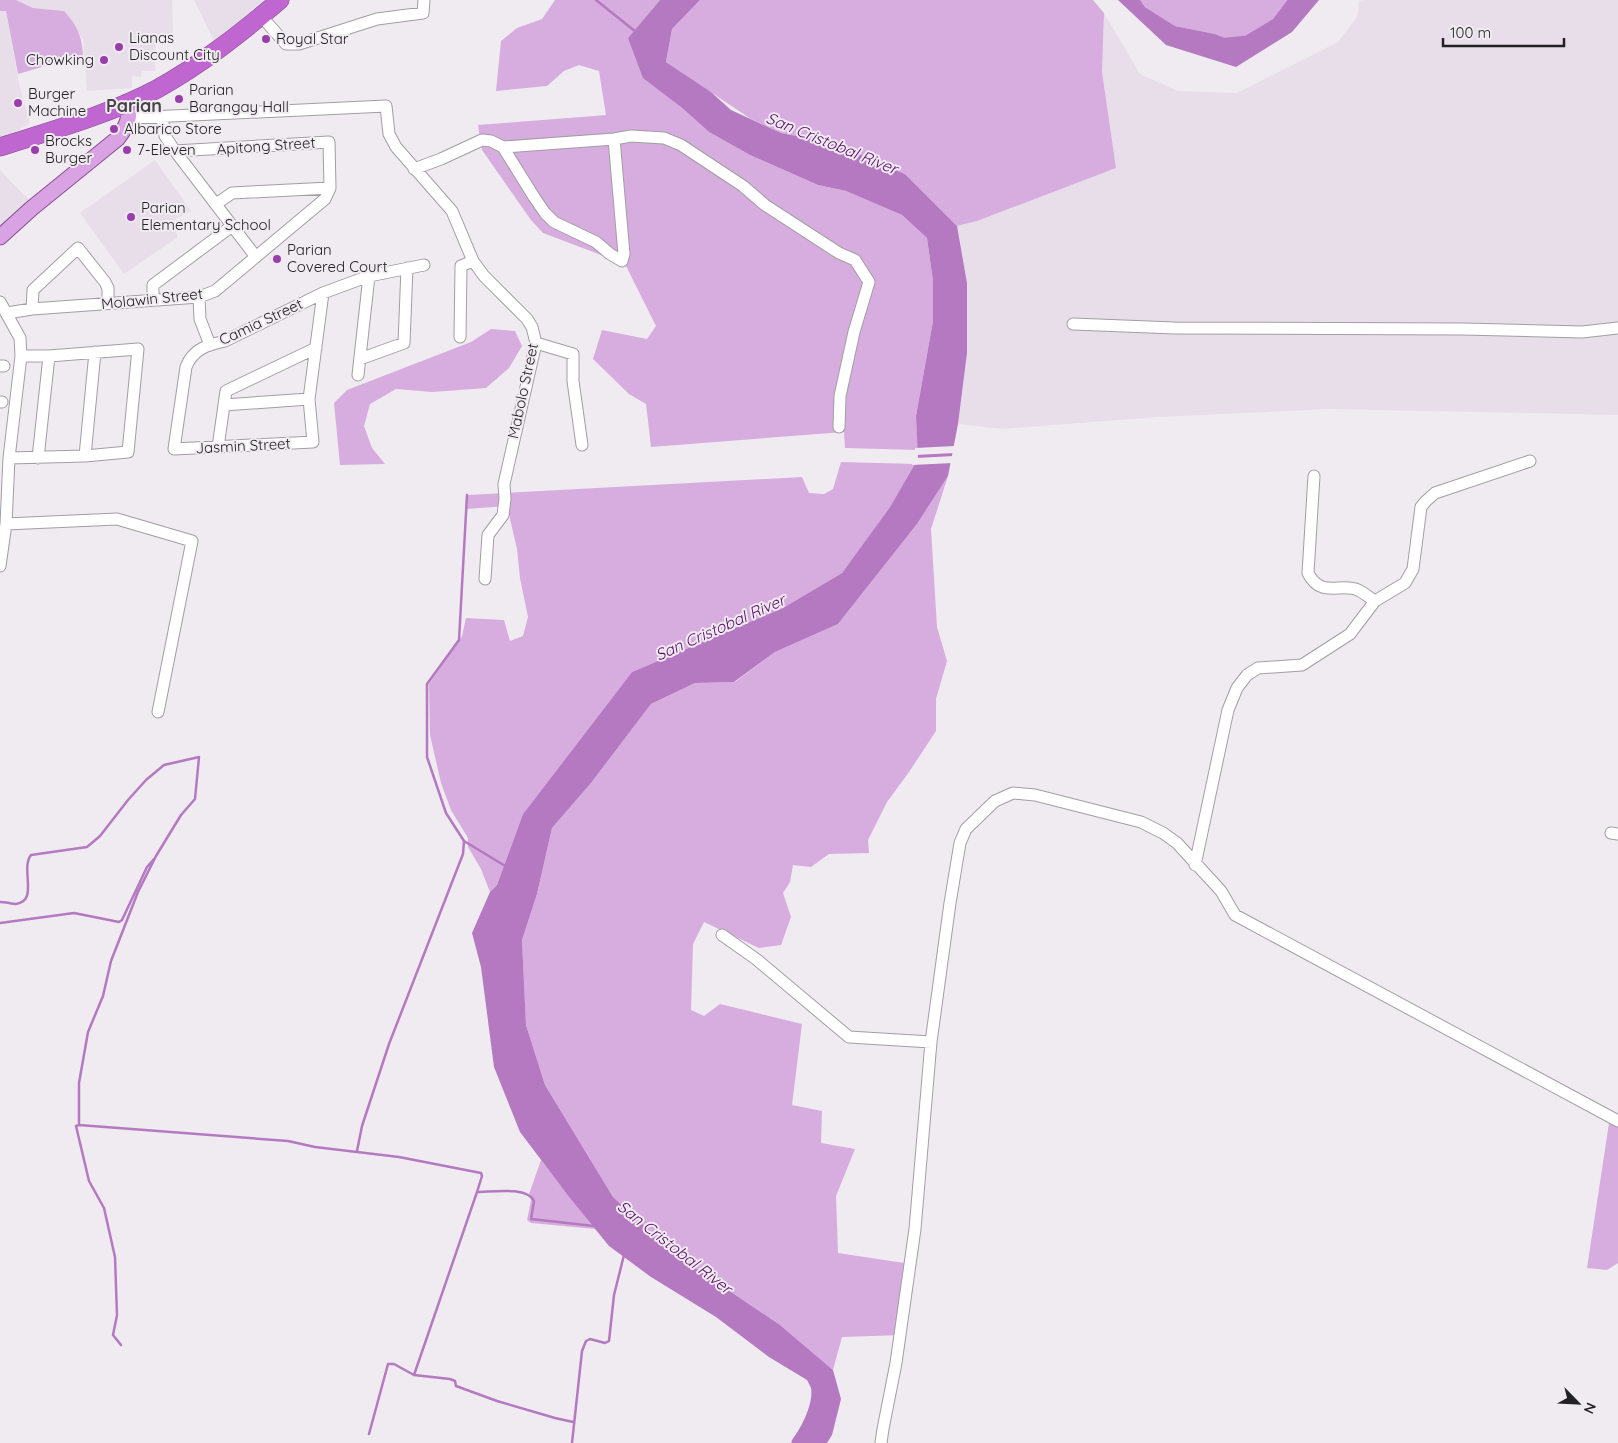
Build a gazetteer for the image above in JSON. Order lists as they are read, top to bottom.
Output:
{
  "streets": {
    "street": [
      "Apitong Street",
      "Molawin Street",
      "Camia Street",
      "Mabolo Street",
      "Jasmin Street"
    ]
  },
  "crossings": [
    ["Apitong Street", "Molawin Street"],
    ["Camia Street", "Jasmin Street"]
  ],
  "districts": ["Parian"],
  "water": ["San Cristobal River"],
  "places": [
    "Royal Star",
    "Lianas Discount City",
    "Chowking",
    "Parian Barangay Hall",
    "Burger Machine",
    "Albarico Store",
    "Brocks Burger",
    "7-Eleven",
    "Parian Elementary School",
    "Parian Covered Court"
  ],
  "scale_bar": "100 m",
  "north": "bottom right"
}
